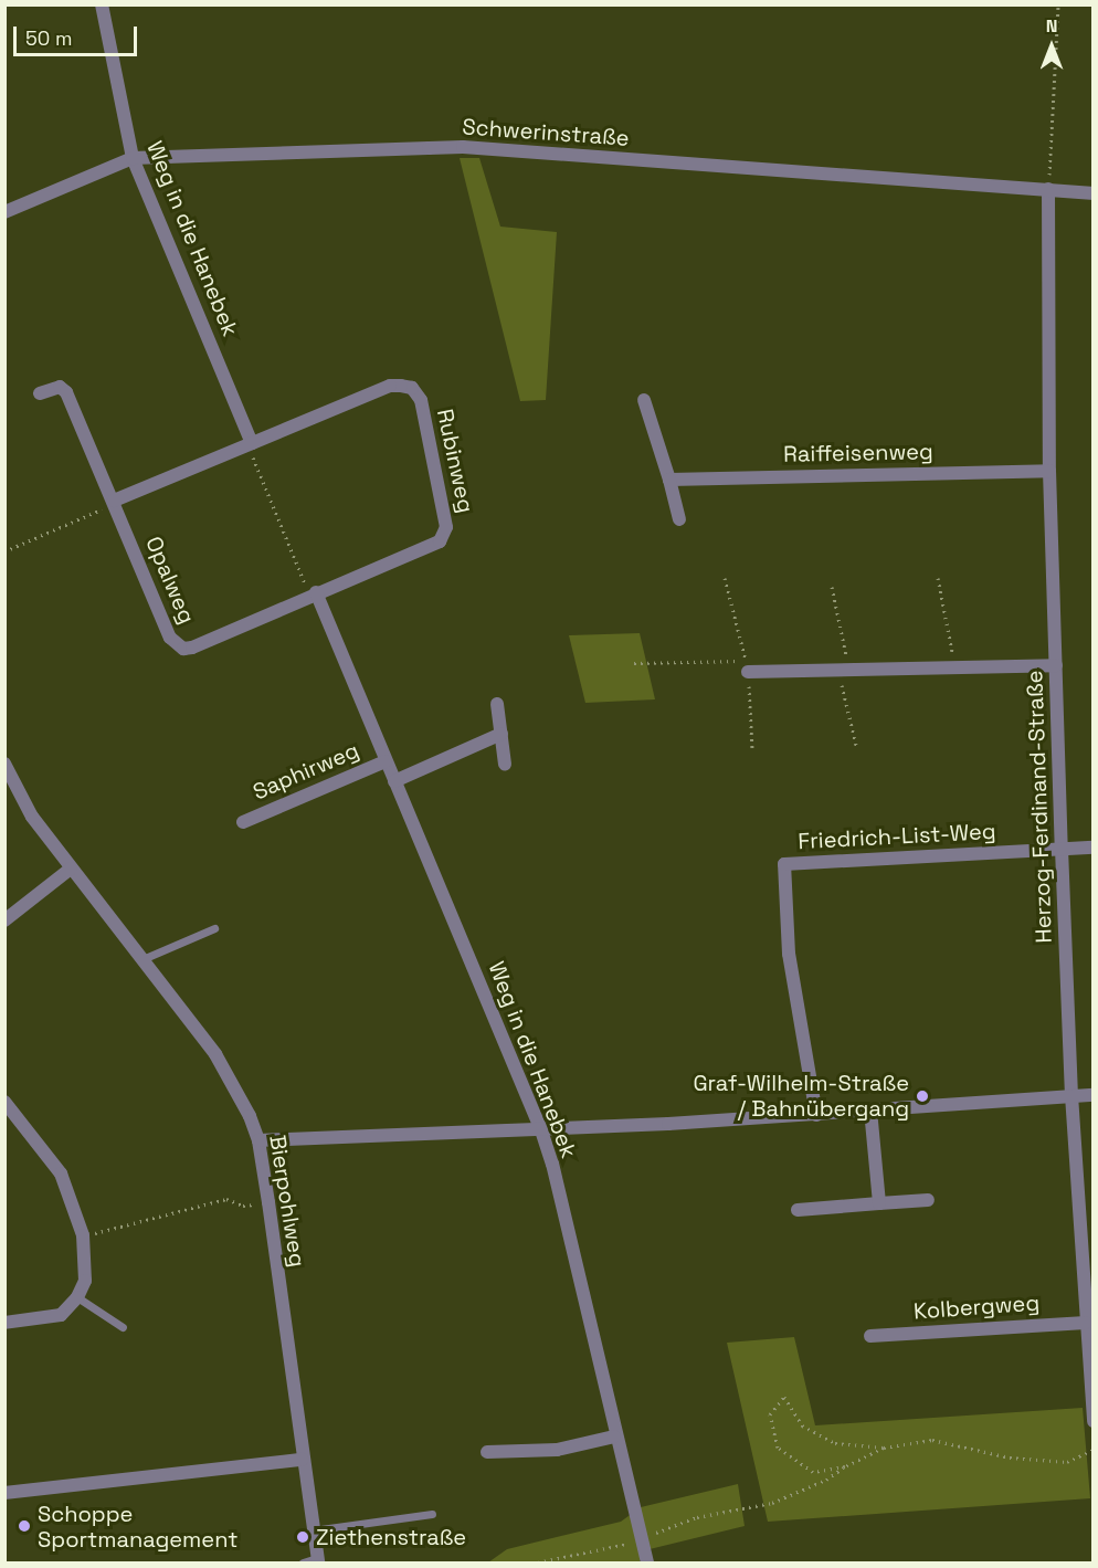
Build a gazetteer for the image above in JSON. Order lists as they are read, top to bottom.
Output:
{
  "streets": {
    "street": [
      "Schwerinstraße",
      "Weg in die Hanebek",
      "Raiffeisenweg",
      "Rubinweg",
      "Opalweg",
      "Saphirweg",
      "Herzog-Ferdinand-Straße",
      "Friedrich-List-Weg",
      "Bierpohlweg",
      "Kolbergweg"
    ]
  },
  "crossings": [
    ["Schwerinstraße", "Weg in die Hanebek"],
    ["Schwerinstraße", "Herzog-Ferdinand-Straße"],
    ["Weg in die Hanebek", "Rubinweg"],
    ["Weg in die Hanebek", "Opalweg"],
    ["Weg in die Hanebek", "Saphirweg"],
    ["Raiffeisenweg", "Herzog-Ferdinand-Straße"],
    ["Rubinweg", "Opalweg"],
    ["Herzog-Ferdinand-Straße", "Friedrich-List-Weg"],
    ["Herzog-Ferdinand-Straße", "Kolbergweg"]
  ],
  "places": ["Graf-Wilhelm-Straße / Bahnübergang", "Schoppe Sportmanagement", "Ziethenstraße"],
  "scale_bar": "50 m",
  "north": "top"
}
